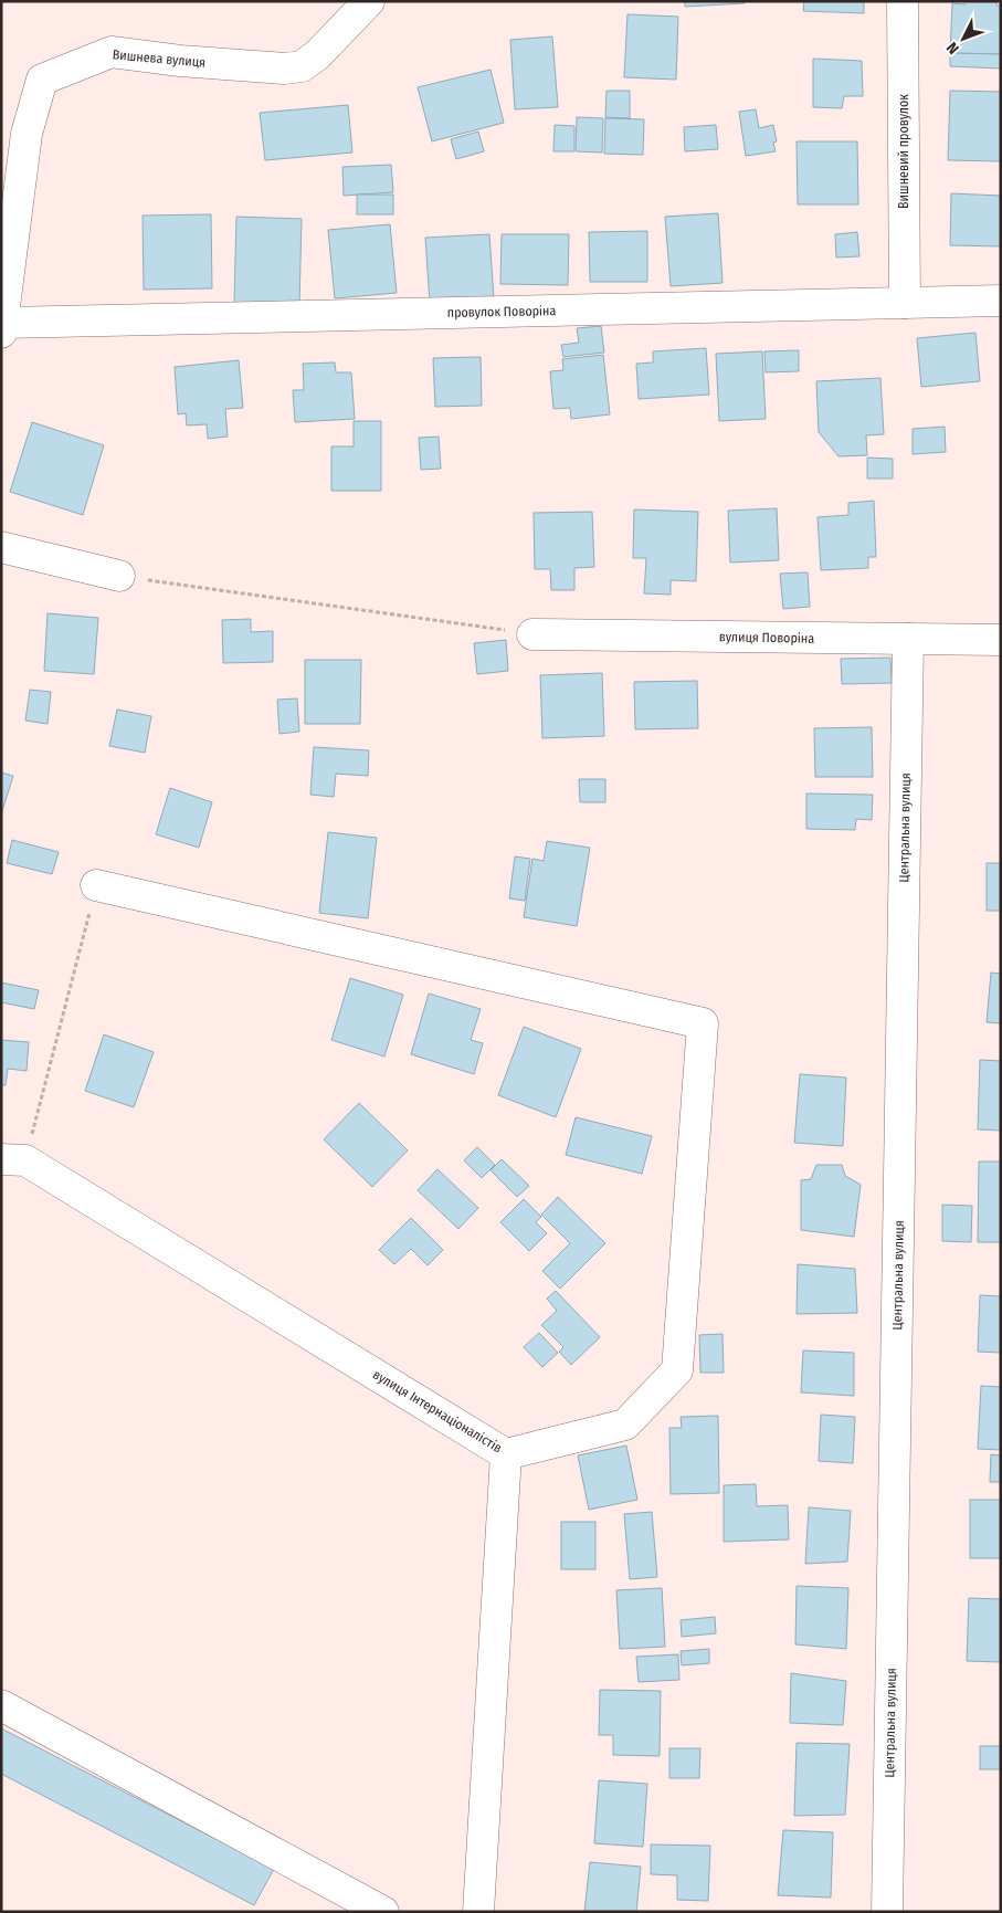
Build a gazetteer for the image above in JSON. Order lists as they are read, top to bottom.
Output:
{
  "streets": {
    "street": [
      "Вишнева вулиця",
      "Вишневий провулок",
      "провулок Поворіна",
      "вулиця Поворіна",
      "Центральна вулиця",
      "вулиця Інтернаціоналістів"
    ]
  },
  "crossings": [
    ["Вишнева вулиця", "провулок Поворіна"],
    ["Вишневий провулок", "провулок Поворіна"],
    ["вулиця Поворіна", "Центральна вулиця"]
  ],
  "north": "bottom left"
}
